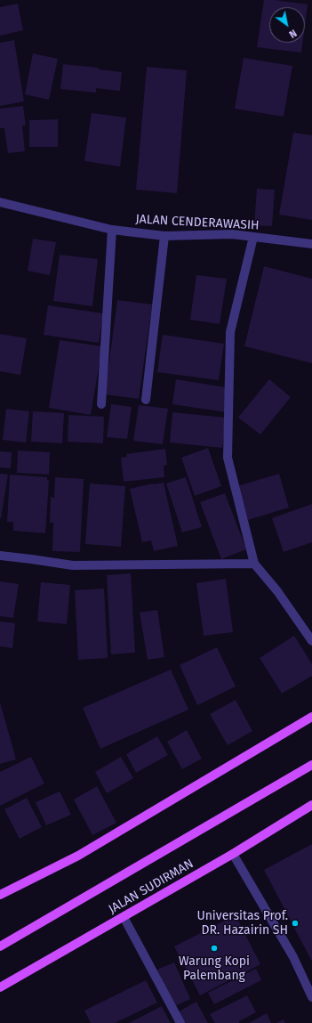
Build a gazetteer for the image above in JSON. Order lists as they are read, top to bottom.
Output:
{
  "streets": {
    "main road": ["JALAN SUDIRMAN"],
    "street": ["JALAN CENDERAWASIH"]
  },
  "places": ["Universitas Prof. DR. Hazairin SH", "Warung Kopi Palembang"],
  "north": "bottom right"
}
